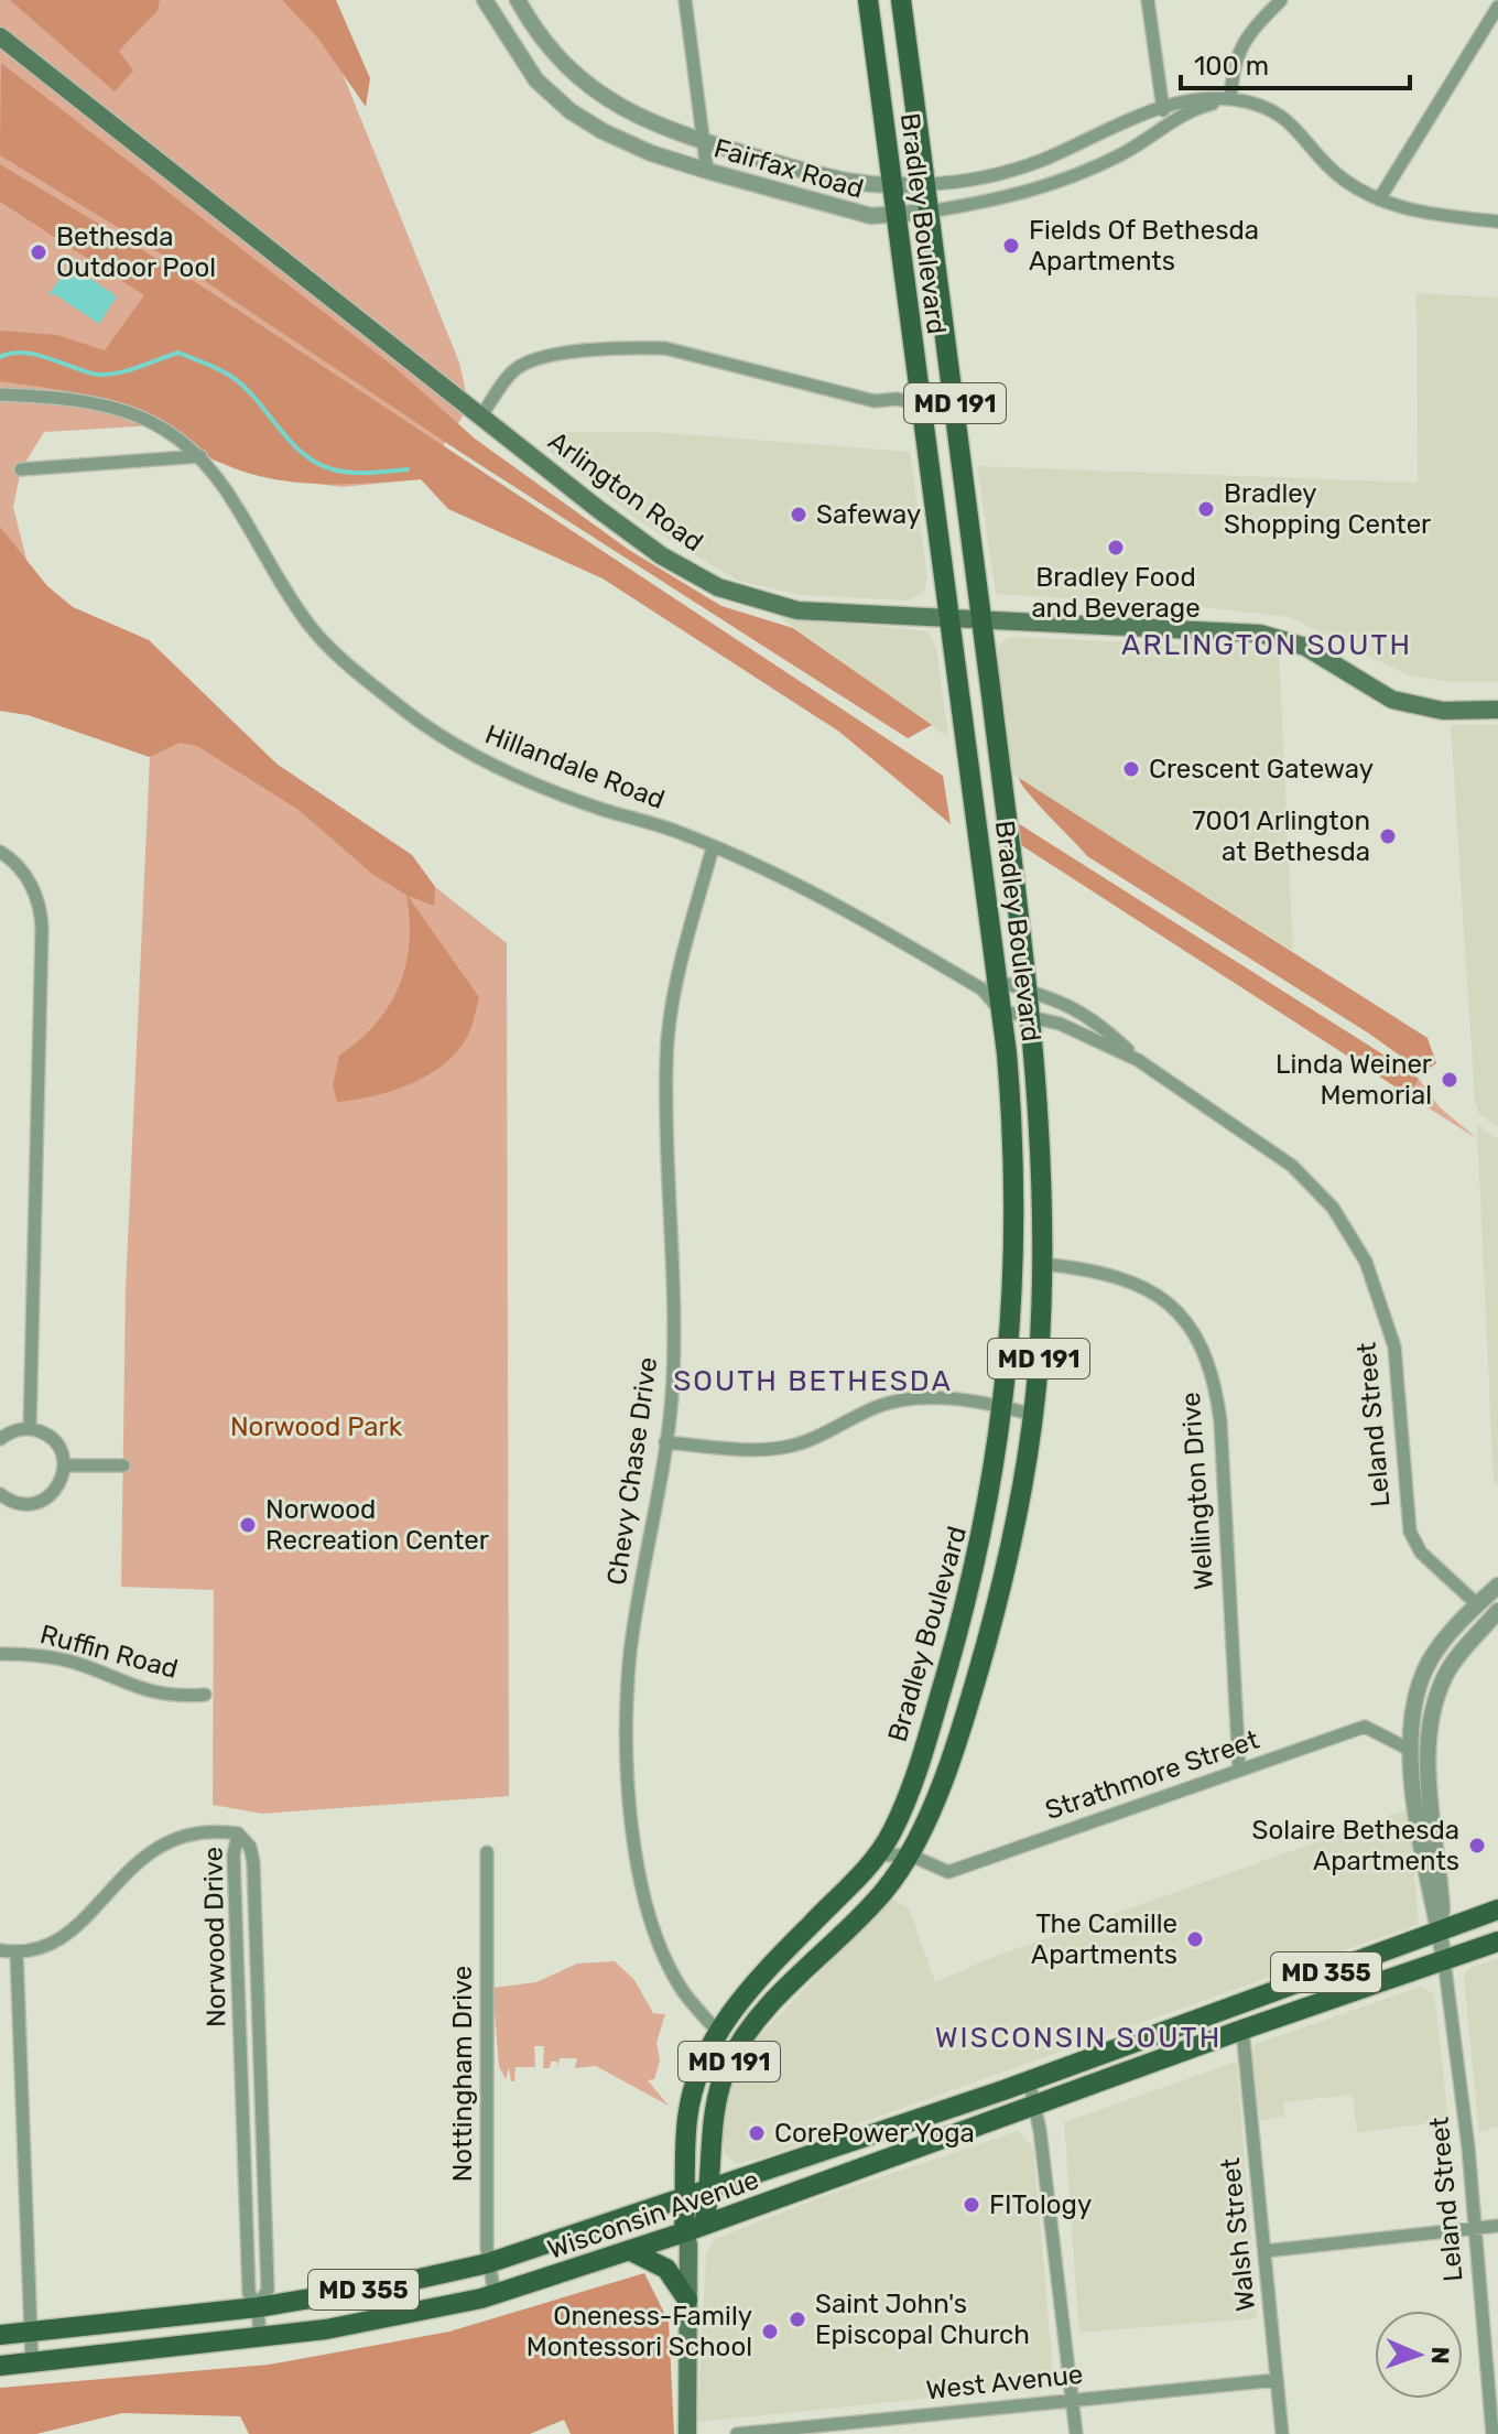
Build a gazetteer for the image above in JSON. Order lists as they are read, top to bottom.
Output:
{
  "streets": {
    "main road": [
      "Bradley Boulevard",
      "MD 191",
      "Arlington Road",
      "MD 355",
      "Wisconsin Avenue"
    ],
    "street": [
      "Fairfax Road",
      "Hillandale Road",
      "Leland Street",
      "Chevy Chase Drive",
      "Wellington Drive",
      "Ruffin Road",
      "Strathmore Street",
      "Norwood Drive",
      "Nottingham Drive",
      "Walsh Street",
      "West Avenue"
    ]
  },
  "crossings": [
    ["Fairfax Road", "Bradley Boulevard"],
    ["Bradley Boulevard", "MD 191"],
    ["Bradley Boulevard", "Arlington Road"],
    ["Bradley Boulevard", "Hillandale Road"],
    ["Bradley Boulevard", "Leland Street"],
    ["Bradley Boulevard", "Chevy Chase Drive"],
    ["Bradley Boulevard", "Wellington Drive"],
    ["Bradley Boulevard", "Strathmore Street"],
    ["Bradley Boulevard", "Wisconsin Avenue"],
    ["MD 191", "Wisconsin Avenue"],
    ["Hillandale Road", "Leland Street"],
    ["Hillandale Road", "Chevy Chase Drive"],
    ["Leland Street", "Wisconsin Avenue"],
    ["Wellington Drive", "Strathmore Street"],
    ["Norwood Drive", "Wisconsin Avenue"],
    ["Nottingham Drive", "Wisconsin Avenue"],
    ["Wisconsin Avenue", "Walsh Street"],
    ["Walsh Street", "West Avenue"]
  ],
  "districts": ["ARLINGTON SOUTH", "SOUTH BETHESDA", "WISCONSIN SOUTH"],
  "parks": ["Norwood Park"],
  "places": [
    "Fields Of Bethesda Apartments",
    "Bethesda Outdoor Pool",
    "Bradley Shopping Center",
    "Safeway",
    "Bradley Food and Beverage",
    "Crescent Gateway",
    "7001 Arlington at Bethesda",
    "Linda Weiner Memorial",
    "Norwood Recreation Center",
    "Solaire Bethesda Apartments",
    "The Camille Apartments",
    "CorePower Yoga",
    "FITology",
    "Saint John's Episcopal Church",
    "Oneness-Family Montessori School"
  ],
  "scale_bar": "100 m",
  "north": "right"
}
